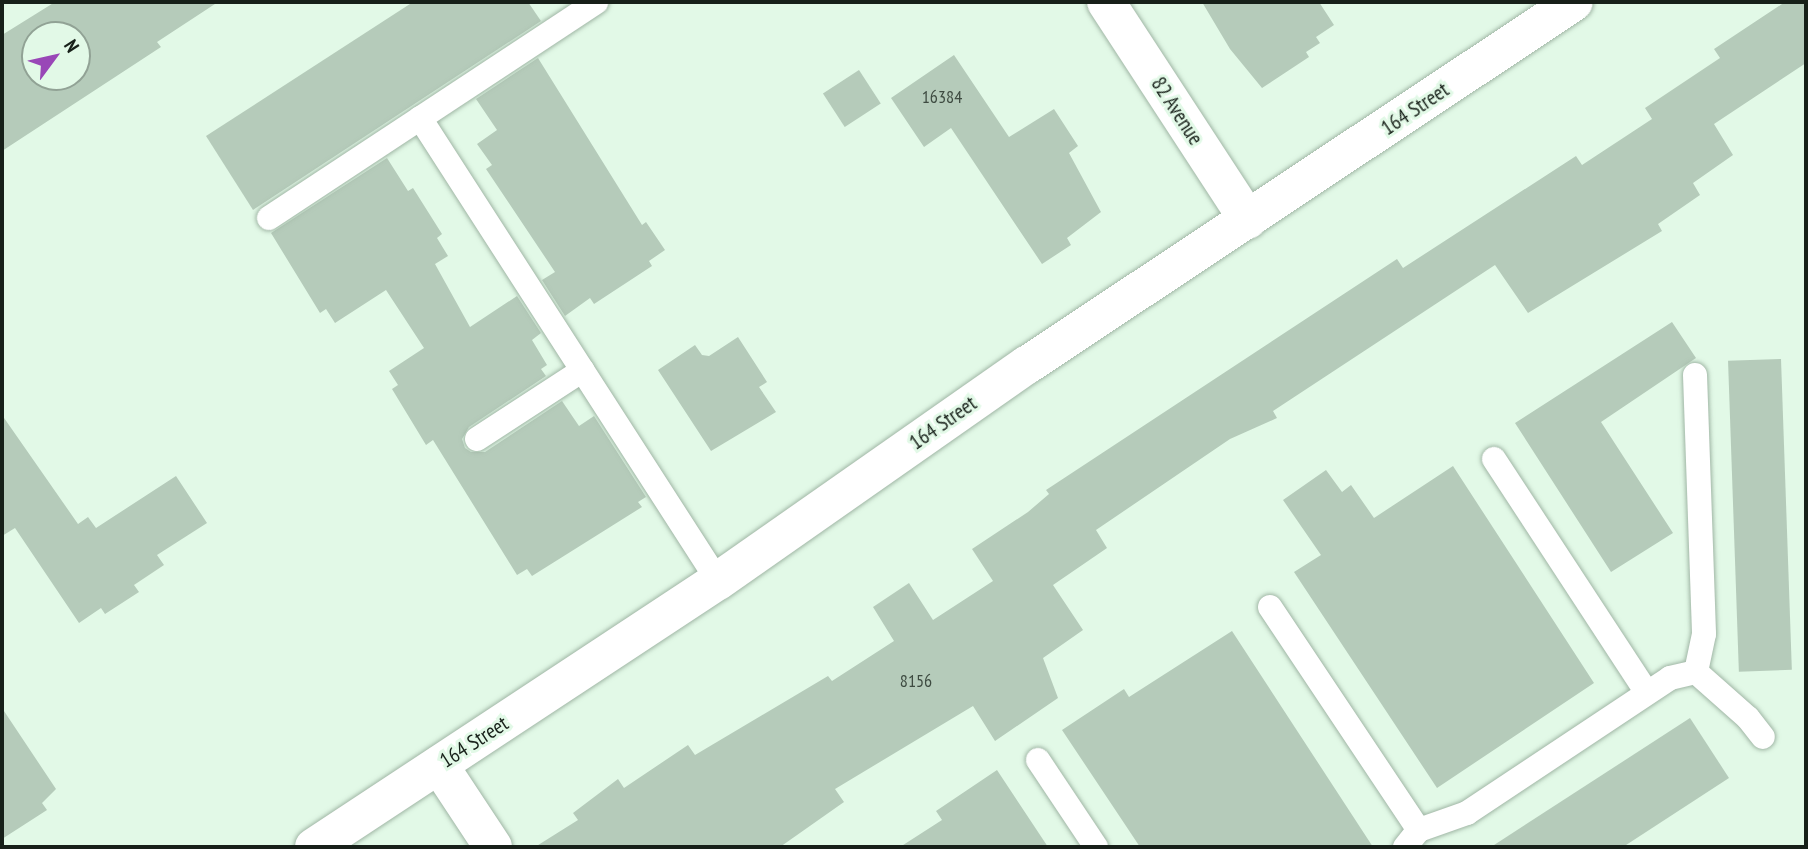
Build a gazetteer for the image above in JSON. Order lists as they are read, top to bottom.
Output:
{
  "streets": {
    "street": ["164 Street", "82 Avenue"]
  },
  "crossings": [
    ["164 Street", "82 Avenue"]
  ],
  "house_numbers": ["16384", "8156"],
  "north": "top right"
}
